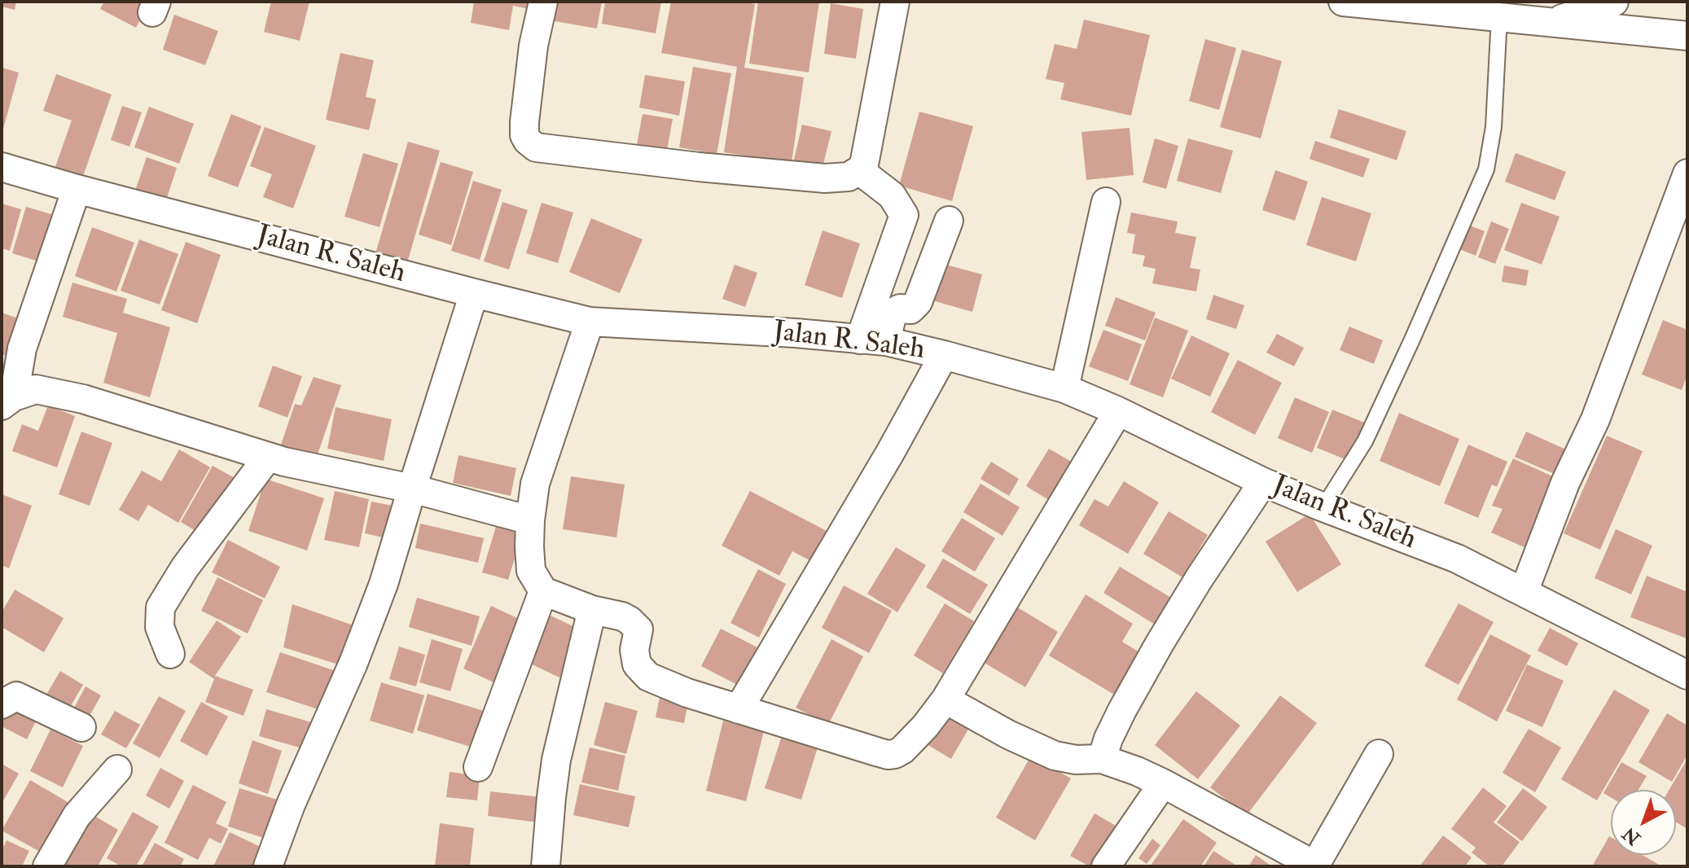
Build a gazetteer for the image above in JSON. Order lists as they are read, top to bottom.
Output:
{
  "streets": {
    "street": ["Jalan R. Saleh"]
  },
  "north": "bottom left"
}
